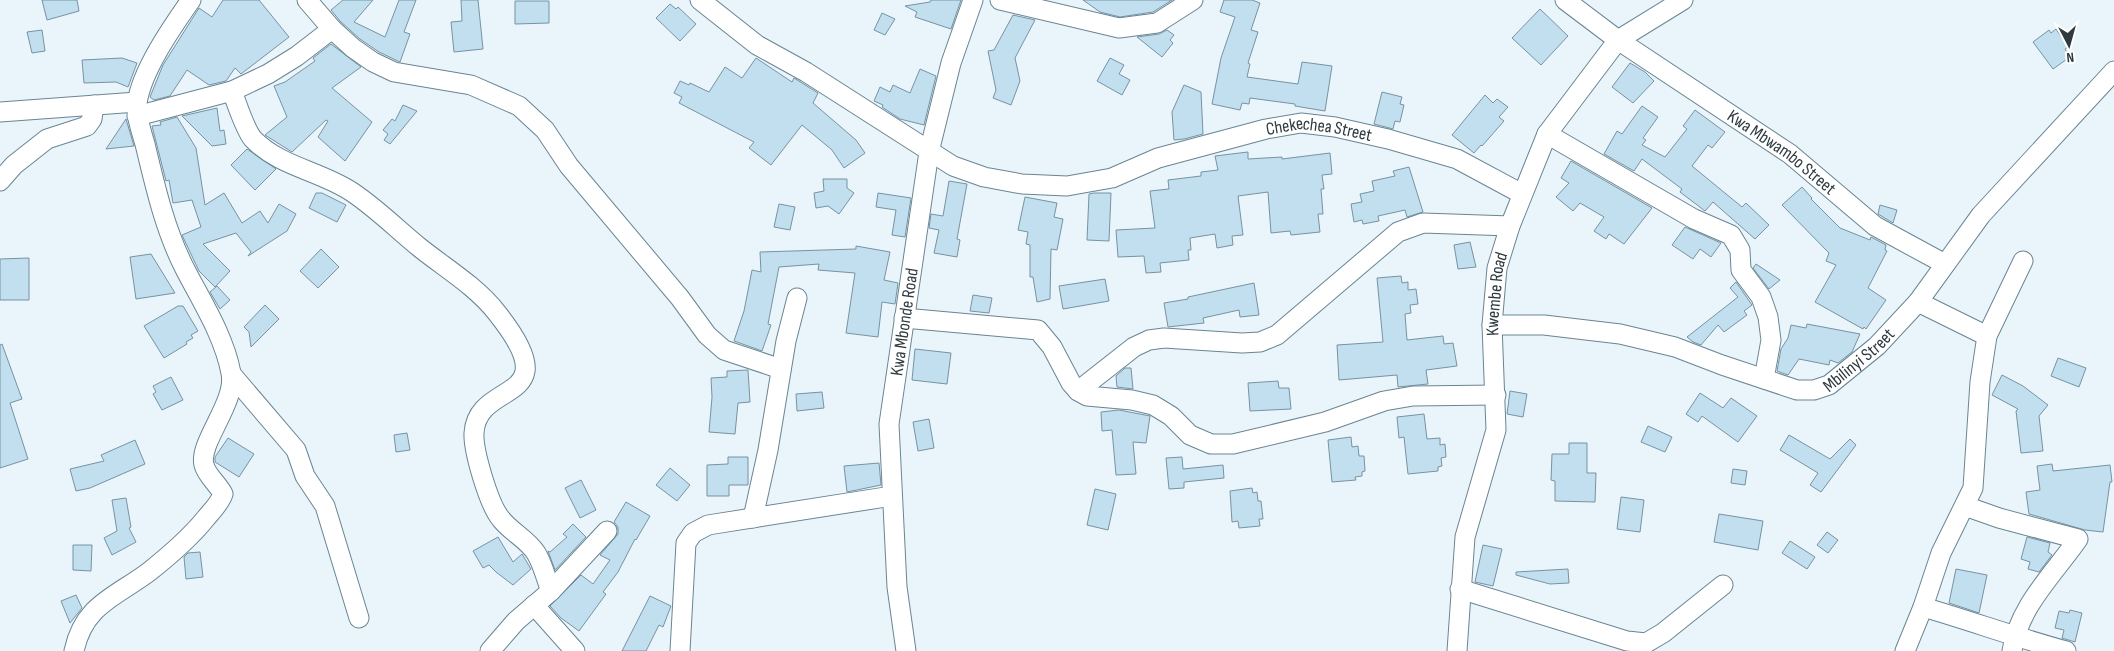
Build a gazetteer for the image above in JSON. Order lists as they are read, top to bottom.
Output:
{
  "streets": {
    "street": [
      "Chekechea Street",
      "Kwa Mbwambo Street",
      "Kwembe Road",
      "Kwa Mbonde Road",
      "Mbilinyi Street"
    ]
  },
  "crossings": [
    ["Chekechea Street", "Kwembe Road"],
    ["Chekechea Street", "Kwa Mbonde Road"],
    ["Kwa Mbwambo Street", "Kwembe Road"],
    ["Kwa Mbwambo Street", "Mbilinyi Street"],
    ["Kwembe Road", "Mbilinyi Street"]
  ],
  "north": "bottom"
}
